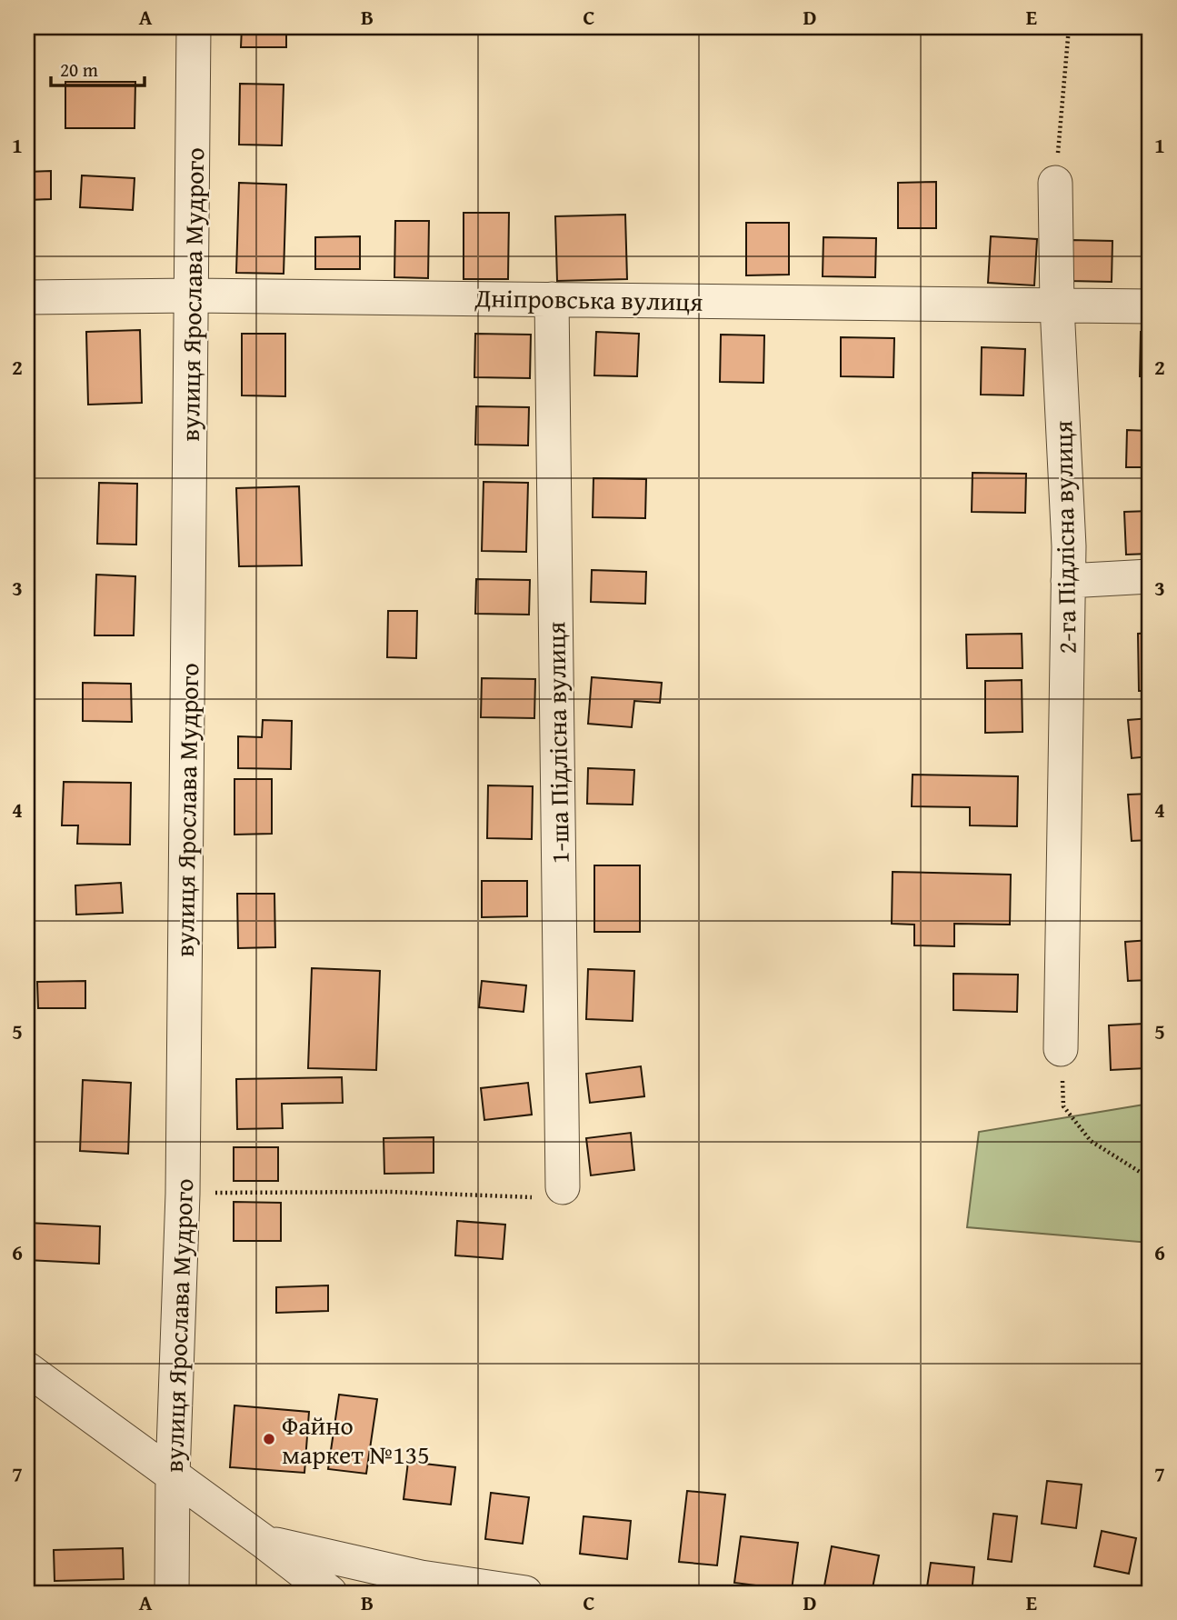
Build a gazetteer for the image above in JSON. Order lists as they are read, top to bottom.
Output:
{
  "streets": {
    "street": [
      "вулиця Ярослава Мудрого",
      "Дніпровська вулиця",
      "2-га Підлісна вулиця",
      "1-ша Підлісна вулиця"
    ]
  },
  "crossings": [
    ["вулиця Ярослава Мудрого", "Дніпровська вулиця"],
    ["Дніпровська вулиця", "2-га Підлісна вулиця"],
    ["Дніпровська вулиця", "1-ша Підлісна вулиця"]
  ],
  "places": ["Файно маркет №135"],
  "scale_bar": "20 m",
  "grid": {
    "columns": [
      "A",
      "B",
      "C",
      "D",
      "E"
    ],
    "rows": [
      "1",
      "2",
      "3",
      "4",
      "5",
      "6",
      "7"
    ]
  }
}
